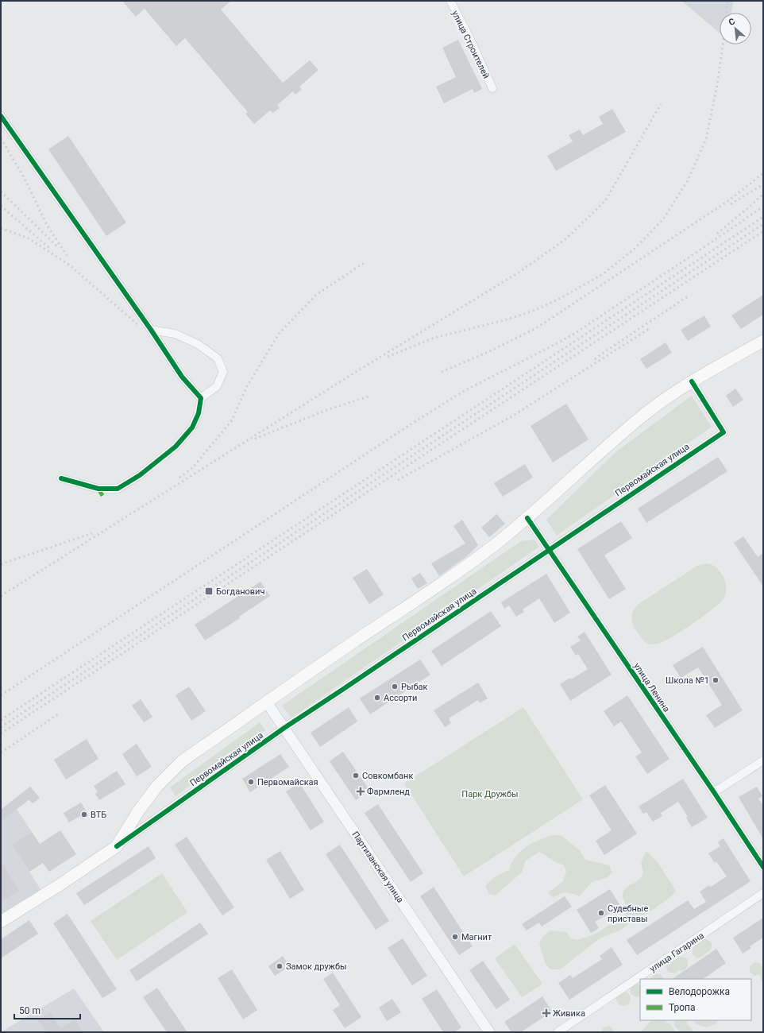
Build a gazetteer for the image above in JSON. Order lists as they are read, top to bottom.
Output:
{
  "streets": {
    "main road": ["Первомайская улица"],
    "street": [
      "улица Строителей",
      "улица Ленина",
      "Партизанская улица",
      "улица Гагарина"
    ]
  },
  "crossings": [
    ["Первомайская улица", "улица Ленина"],
    ["Первомайская улица", "Партизанская улица"]
  ],
  "parks": ["Парк Дружбы"],
  "places": {
    "transit": ["Богданович"],
    "other": [
      "Школа №1",
      "Рыбак",
      "Ассорти",
      "Совкомбанк",
      "Первомайская",
      "ВТБ",
      "Судебные приставы",
      "Магнит",
      "Замок дружбы"
    ],
    "health": ["Фармленд", "Живика"]
  },
  "legend": ["Велодорожка", "Тропа"],
  "scale_bar": "50 m",
  "north": "top left"
}
